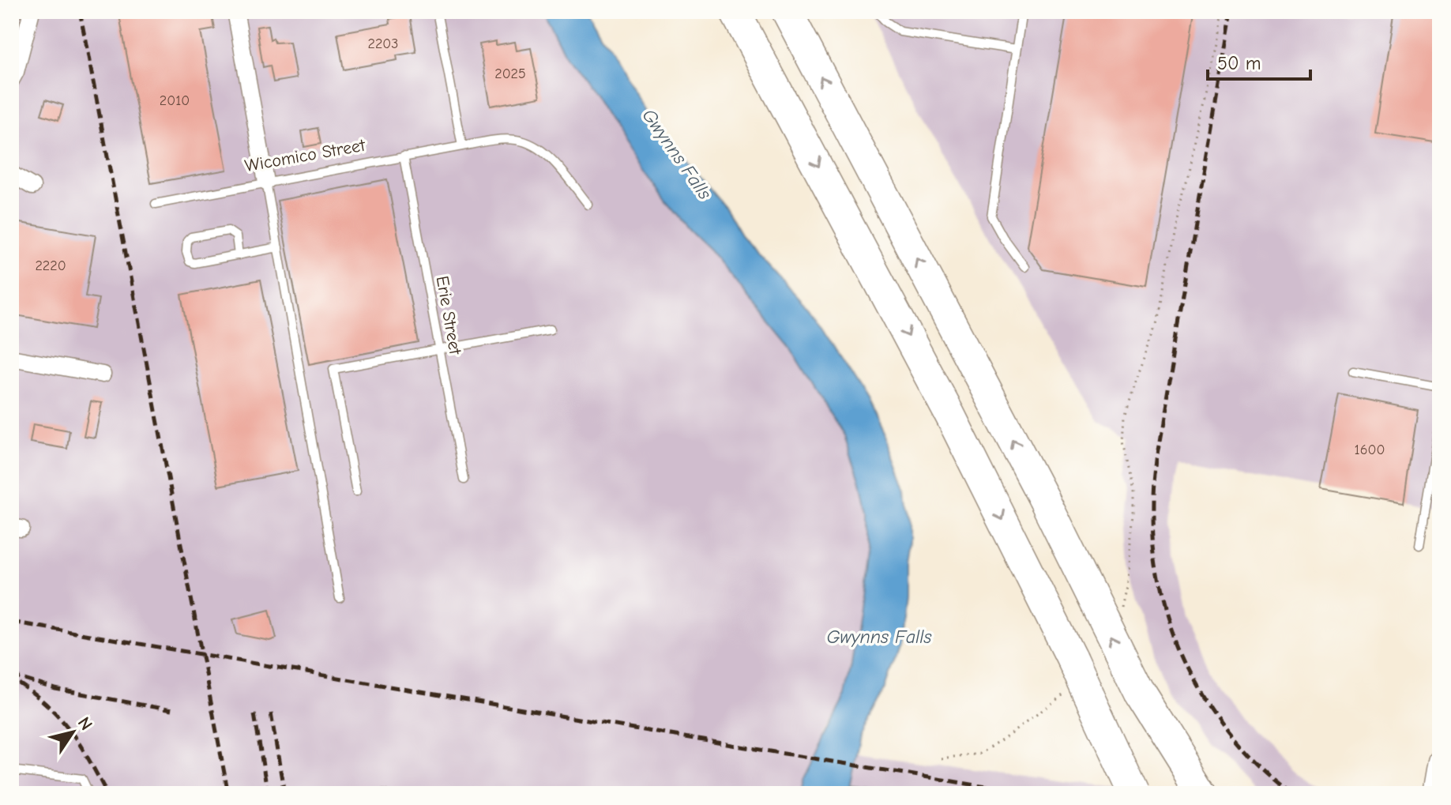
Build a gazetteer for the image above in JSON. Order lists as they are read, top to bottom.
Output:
{
  "streets": {
    "lane": ["Wicomico Street", "Erie Street"]
  },
  "crossings": [
    ["Wicomico Street", "Erie Street"]
  ],
  "water": ["Gwynns Falls"],
  "house_numbers": [
    "2203",
    "2025",
    "2010",
    "2220",
    "1600"
  ],
  "scale_bar": "50 m",
  "north": "top right"
}
